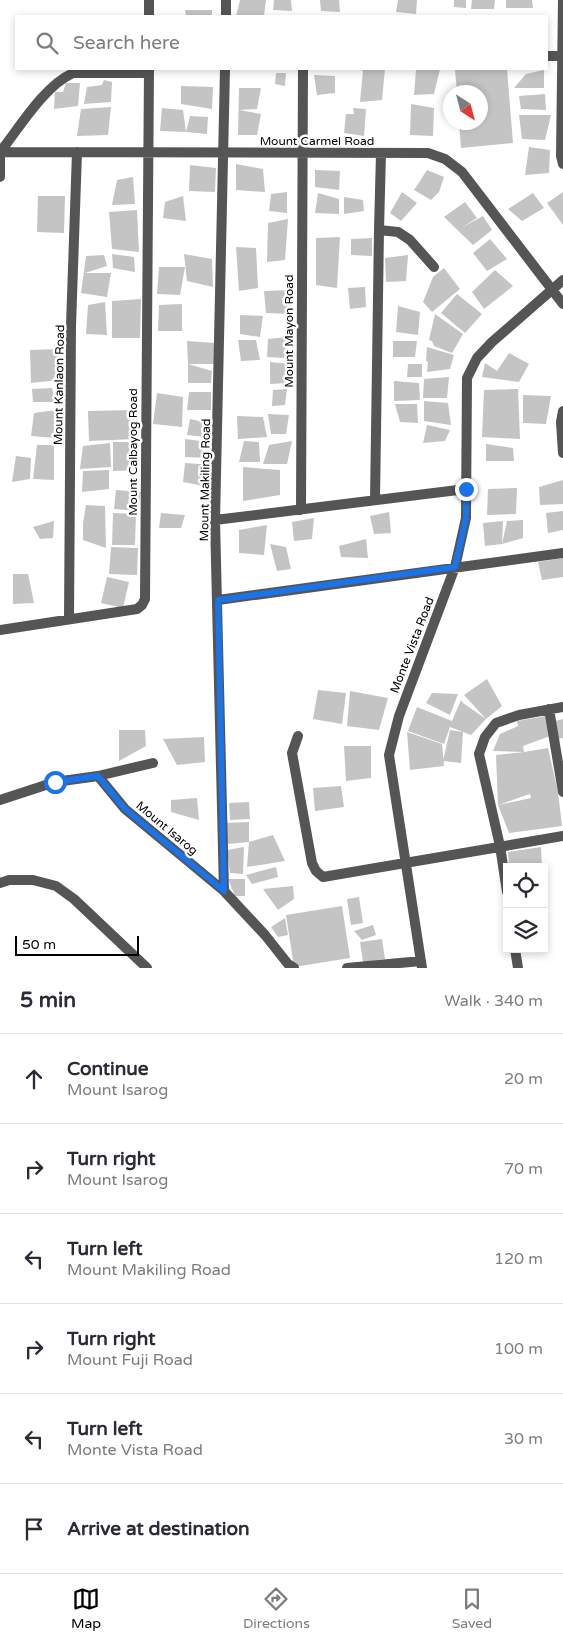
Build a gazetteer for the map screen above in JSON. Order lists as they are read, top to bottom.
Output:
{
  "streets": {
    "street": [
      "Mount Carmel Road",
      "Mount Mayon Road",
      "Mount Kanlaon Road",
      "Mount Calbayog Road",
      "Mount Makiling Road",
      "Monte Vista Road",
      "Mount Isarog"
    ]
  },
  "crossings": [
    ["Mount Carmel Road", "Mount Mayon Road"],
    ["Mount Carmel Road", "Mount Kanlaon Road"],
    ["Mount Carmel Road", "Mount Calbayog Road"],
    ["Mount Carmel Road", "Mount Makiling Road"],
    ["Mount Carmel Road", "Monte Vista Road"],
    ["Mount Kanlaon Road", "Mount Calbayog Road"],
    ["Mount Makiling Road", "Mount Isarog"]
  ],
  "scale_bar": "50 m",
  "north": "bottom right",
  "page": {
    "search": "Search here",
    "scale": "50 m",
    "heading": ["5 min", "Walk · 340 m"],
    "list": [
      ["Continue", "Mount Isarog", "20 m"],
      ["Turn right", "Mount Isarog", "70 m"],
      ["Turn left", "Mount Makiling Road", "120 m"],
      ["Turn right", "Mount Fuji Road", "100 m"],
      ["Turn left", "Monte Vista Road", "30 m"],
      "Arrive at destination"
    ],
    "nav": ["Map", "Directions", "Saved"]
  }
}
